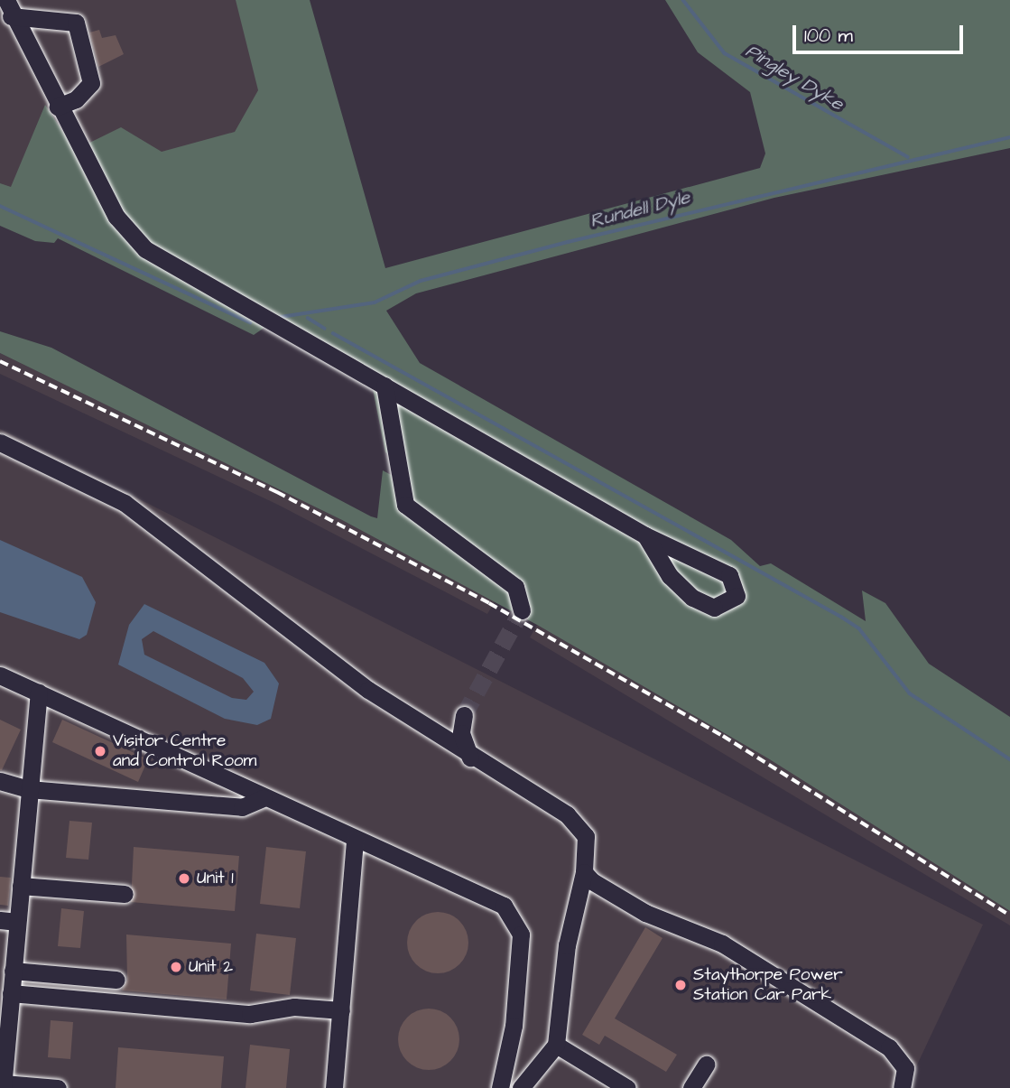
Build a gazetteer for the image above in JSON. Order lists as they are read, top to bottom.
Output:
{
  "water": ["Pingley Dyke", "Rundell Dyle"],
  "places": [
    "Visitor Centre and Control Room",
    "Unit 1",
    "Unit 2",
    "Staythorpe Power Station Car Park"
  ],
  "scale_bar": "100 m"
}
